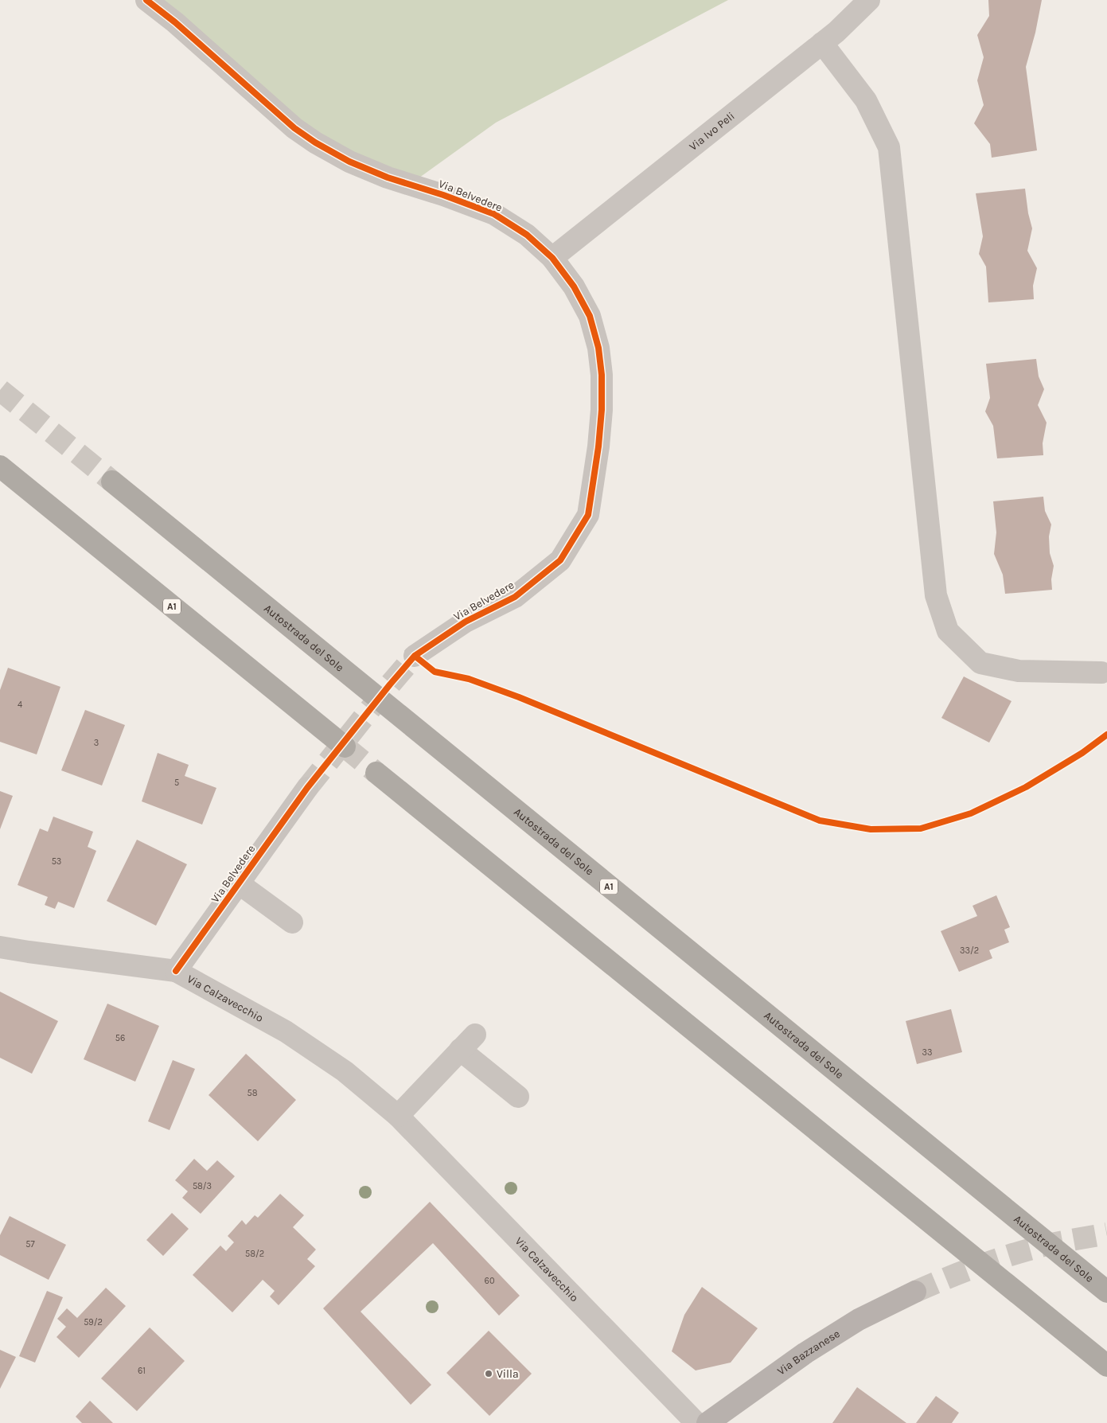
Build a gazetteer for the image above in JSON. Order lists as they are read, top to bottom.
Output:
{
  "streets": {
    "highway": ["A1", "Autostrada del Sole"],
    "main road": ["Via Bazzanese"],
    "street": ["Via Ivo Peli", "Via Belvedere", "Via Calzavecchio"]
  },
  "crossings": [
    ["Via Ivo Peli", "Via Belvedere"],
    ["Via Belvedere", "Via Calzavecchio"]
  ],
  "places": ["Villa"],
  "house_numbers": [
    "4",
    "3",
    "5",
    "53",
    "33/2",
    "56",
    "33",
    "58",
    "58/3",
    "57",
    "58/2",
    "60",
    "59/2",
    "61"
  ]
}
